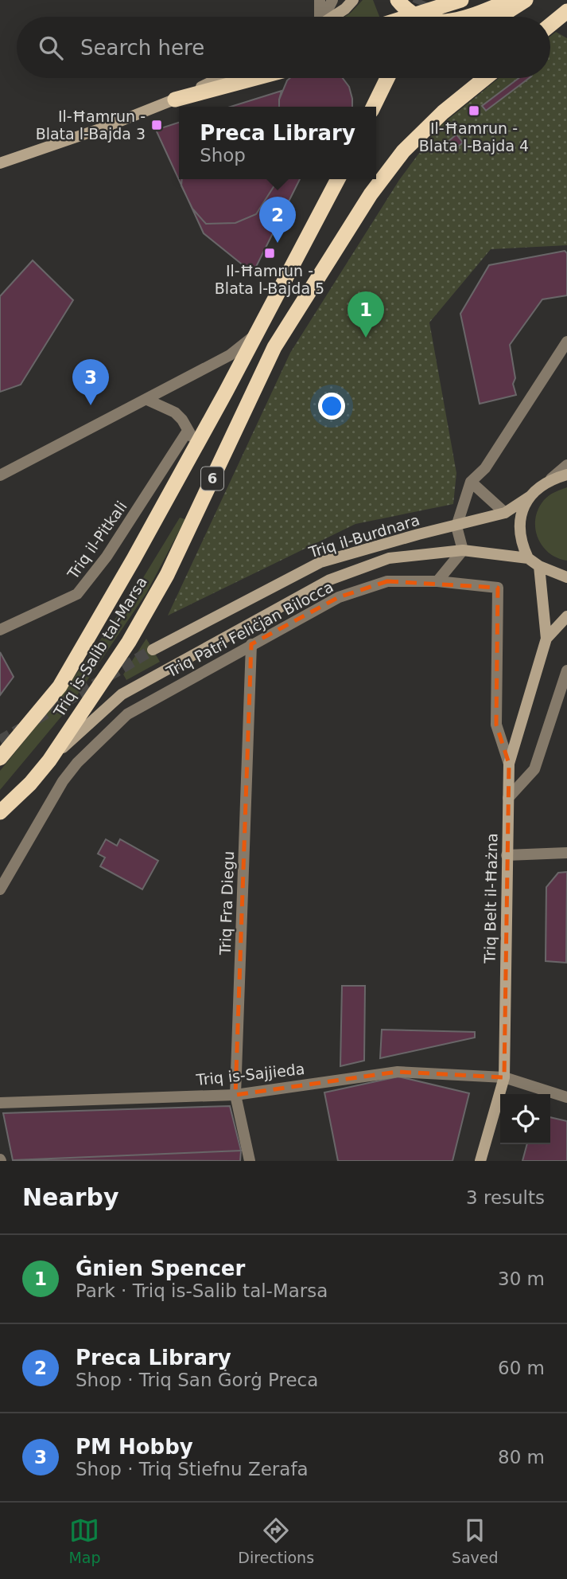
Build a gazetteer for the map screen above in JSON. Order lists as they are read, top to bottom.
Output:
{
  "streets": {
    "highway": ["6", "Triq is-Salib tal-Marsa"],
    "main road": ["Triq il-Burdnara", "Triq Belt il-Ħażna"],
    "street": [
      "Triq il-Pitkali",
      "Triq Patri Feliċjan Bilocca",
      "Triq Fra Diegu",
      "Triq is-Sajjieda"
    ]
  },
  "crossings": [
    ["6", "Triq is-Salib tal-Marsa"],
    ["Triq il-Pitkali", "Triq is-Salib tal-Marsa"],
    ["Triq Patri Feliċjan Bilocca", "Triq Belt il-Ħażna"],
    ["Triq Patri Feliċjan Bilocca", "Triq Fra Diegu"],
    ["Triq Belt il-Ħażna", "Triq is-Sajjieda"],
    ["Triq Fra Diegu", "Triq is-Sajjieda"]
  ],
  "places": {
    "transit": ["Il-Ħamrun - Blata l-Bajda 4", "Il-Ħamrun - Blata l-Bajda 3", "Il-Ħamrun - Blata l-Bajda 5"]
  },
  "page": {
    "search": "Search here",
    "popup": ["Preca Library", "Shop"],
    "pins": ["2", "1", "3"],
    "heading": ["Nearby", "3 results"],
    "list": [
      {
        "mark": "1",
        "name": "Ġnien Spencer",
        "note": "Park · Triq is-Salib tal-Marsa",
        "value": "30 m"
      },
      {
        "mark": "2",
        "name": "Preca Library",
        "note": "Shop · Triq San Ġorġ Preca",
        "value": "60 m"
      },
      {
        "mark": "3",
        "name": "PM Hobby",
        "note": "Shop · Triq Stiefnu Zerafa",
        "value": "80 m"
      }
    ],
    "nav": ["Map", "Directions", "Saved"]
  }
}
